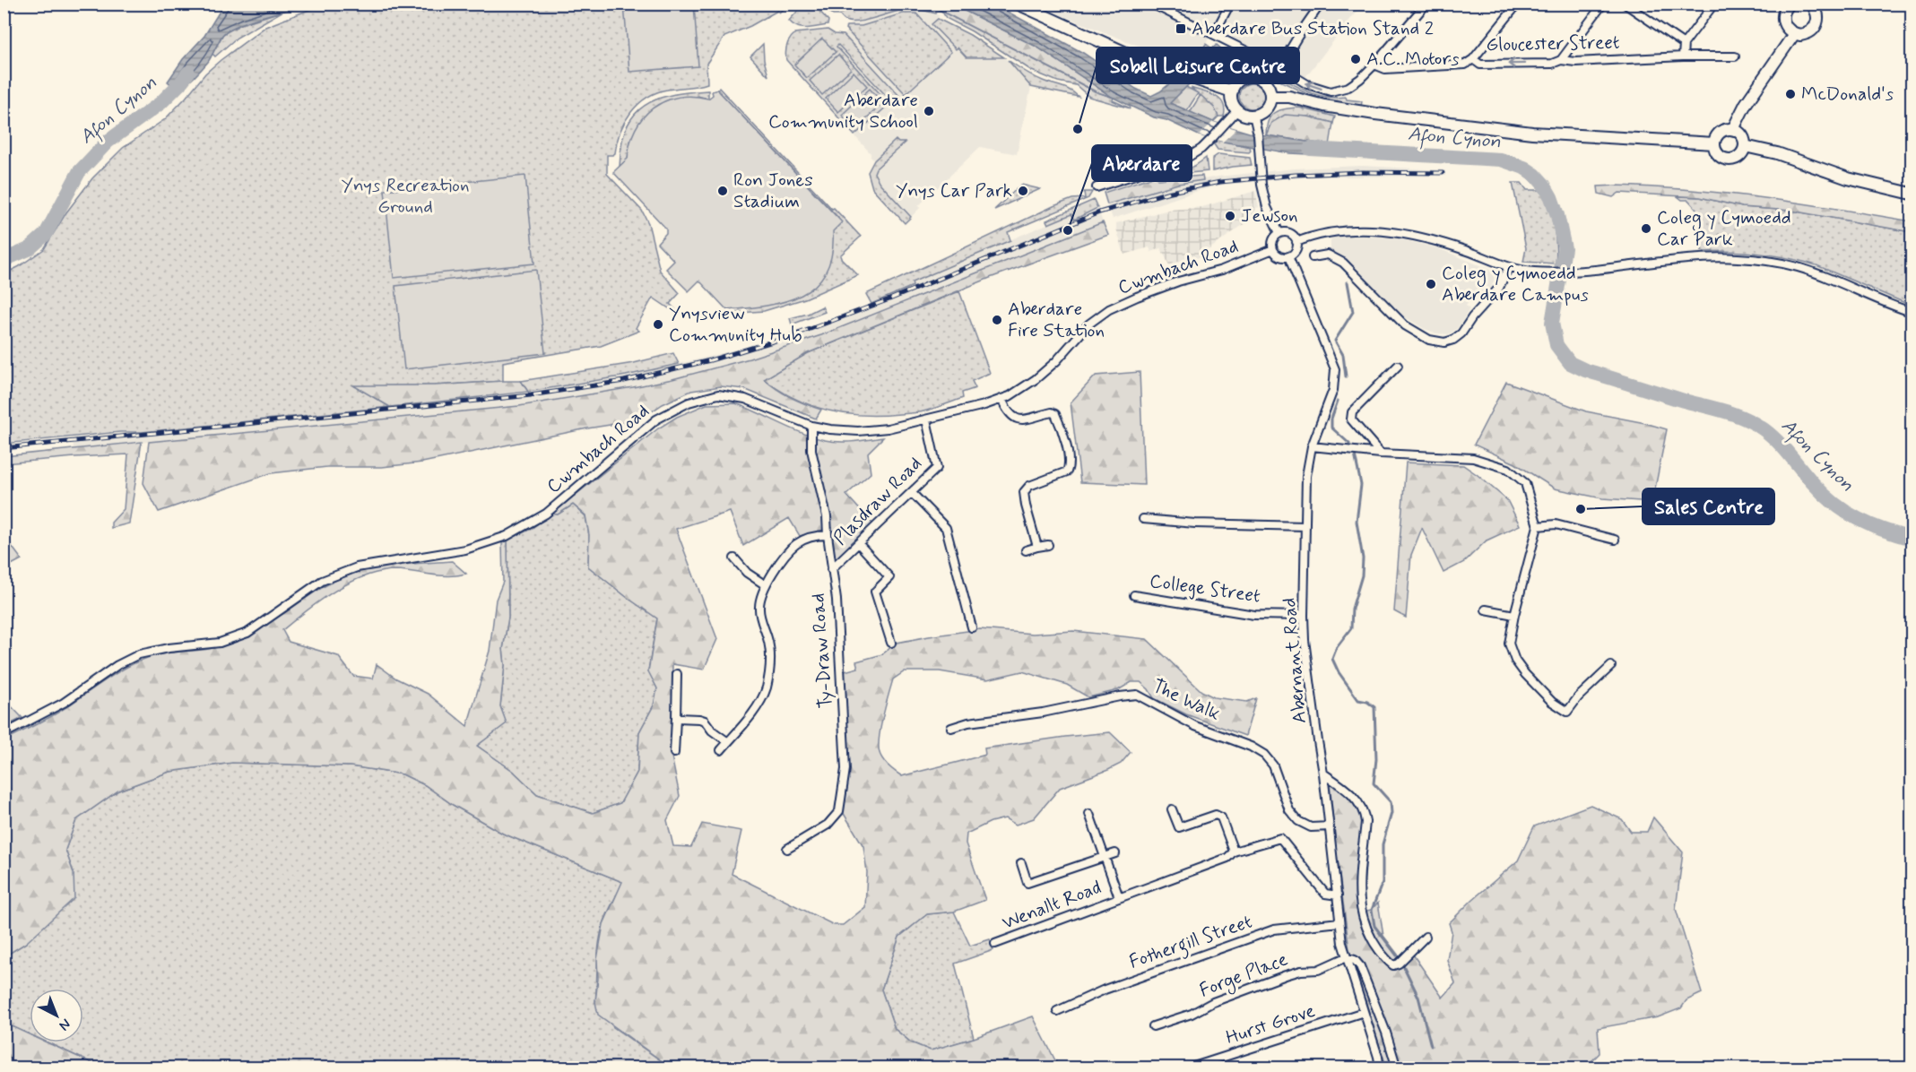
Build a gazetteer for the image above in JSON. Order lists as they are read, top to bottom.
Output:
{
  "streets": {
    "street": [
      "Gloucester Street",
      "Cwmbach Road",
      "Plasdraw Road",
      "College Street",
      "Ty-Draw Road",
      "Abernant Road",
      "The Walk",
      "Wenallt Road",
      "Fothergill Street",
      "Forge Place",
      "Hurst Grove"
    ]
  },
  "crossings": [
    ["Cwmbach Road", "Plasdraw Road"],
    ["Cwmbach Road", "Ty-Draw Road"],
    ["Cwmbach Road", "Abernant Road"],
    ["Plasdraw Road", "Ty-Draw Road"],
    ["College Street", "Abernant Road"],
    ["Abernant Road", "The Walk"],
    ["Abernant Road", "Wenallt Road"],
    ["Abernant Road", "Fothergill Street"],
    ["Abernant Road", "Forge Place"],
    ["Abernant Road", "Hurst Grove"]
  ],
  "water": ["Afon Cynon"],
  "parks": ["Ynys Recreation Ground"],
  "places": {
    "transit": ["Aberdare Bus Station Stand 2"],
    "other": [
      "A.C. Motors",
      "McDonald's",
      "Aberdare Community School",
      "Sobell Leisure Centre",
      "Ron Jones Stadium",
      "Ynys Car Park",
      "Jewson",
      "Coleg y Cymoedd Car Park",
      "Aberdare",
      "Coleg y Cymoedd Aberdare Campus",
      "Aberdare Fire Station",
      "Ynysview Community Hub",
      "Sales Centre"
    ]
  },
  "north": "bottom right"
}
